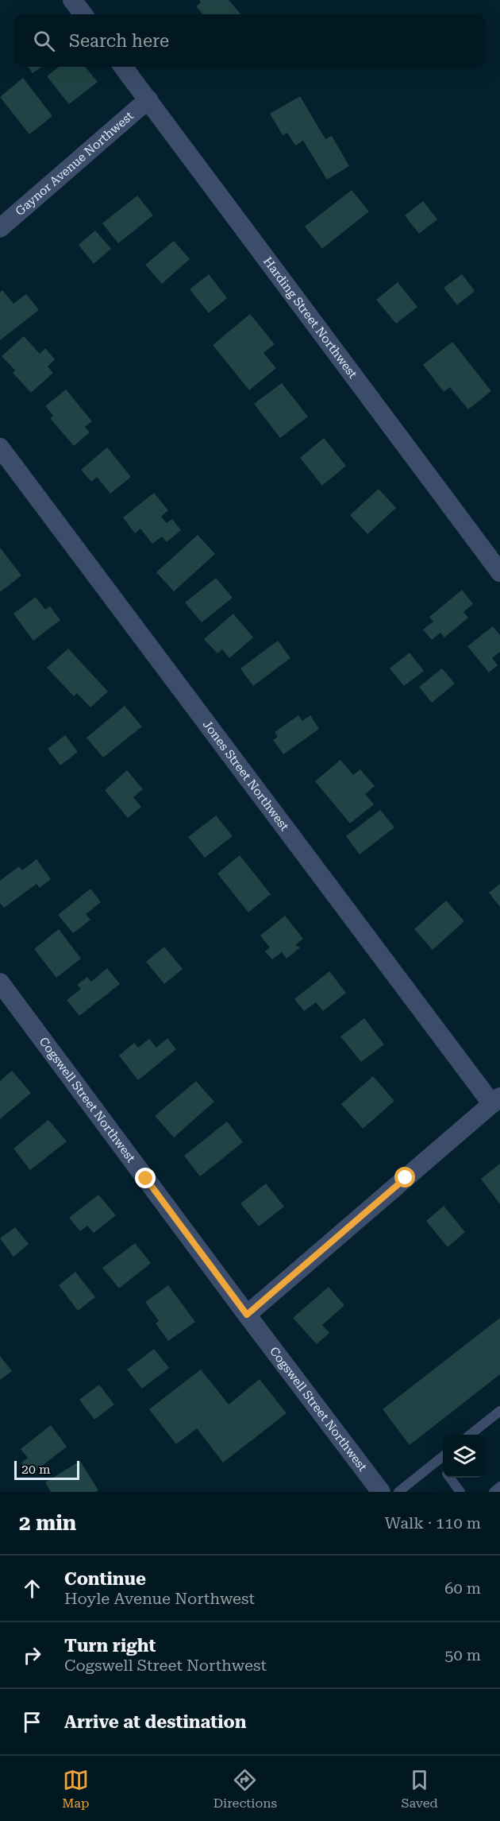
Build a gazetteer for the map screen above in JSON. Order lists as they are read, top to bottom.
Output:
{
  "streets": {
    "street": [
      "Gaynor Avenue Northwest",
      "Harding Street Northwest",
      "Jones Street Northwest",
      "Cogswell Street Northwest"
    ]
  },
  "crossings": [
    ["Gaynor Avenue Northwest", "Harding Street Northwest"]
  ],
  "scale_bar": "20 m",
  "page": {
    "search": "Search here",
    "scale": "20 m",
    "heading": ["2 min", "Walk · 110 m"],
    "list": [
      ["Continue", "Hoyle Avenue Northwest", "60 m"],
      ["Turn right", "Cogswell Street Northwest", "50 m"],
      "Arrive at destination"
    ],
    "nav": ["Map", "Directions", "Saved"]
  }
}
